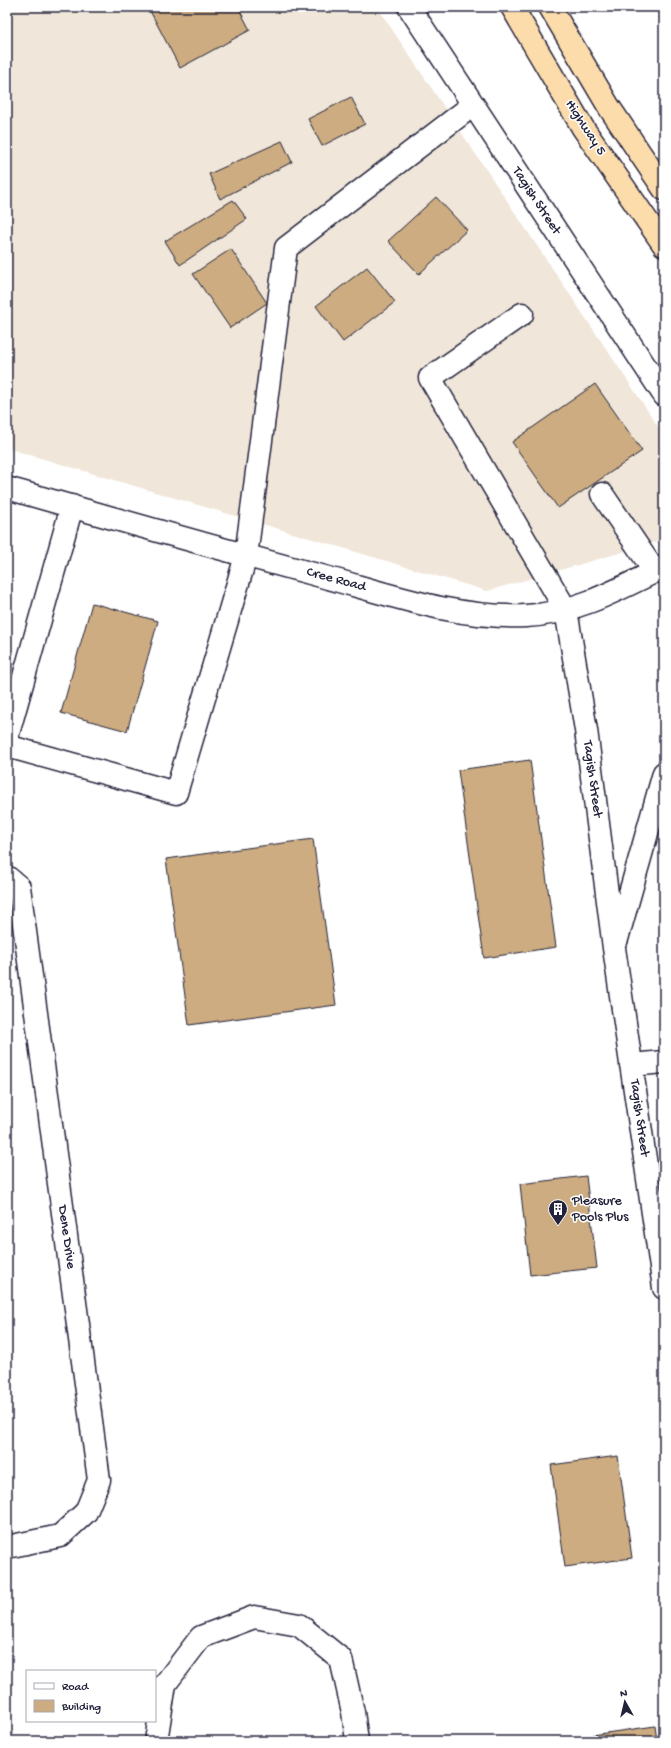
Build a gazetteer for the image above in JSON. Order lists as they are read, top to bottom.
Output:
{
  "streets": {
    "highway": ["Highway 5"],
    "street": ["Tagish Street", "Cree Road", "Dene Drive"]
  },
  "crossings": [
    ["Tagish Street", "Cree Road"]
  ],
  "places": {
    "building": ["Pleasure Pools Plus"]
  },
  "legend": ["Road", "Building"],
  "north": "top"
}
